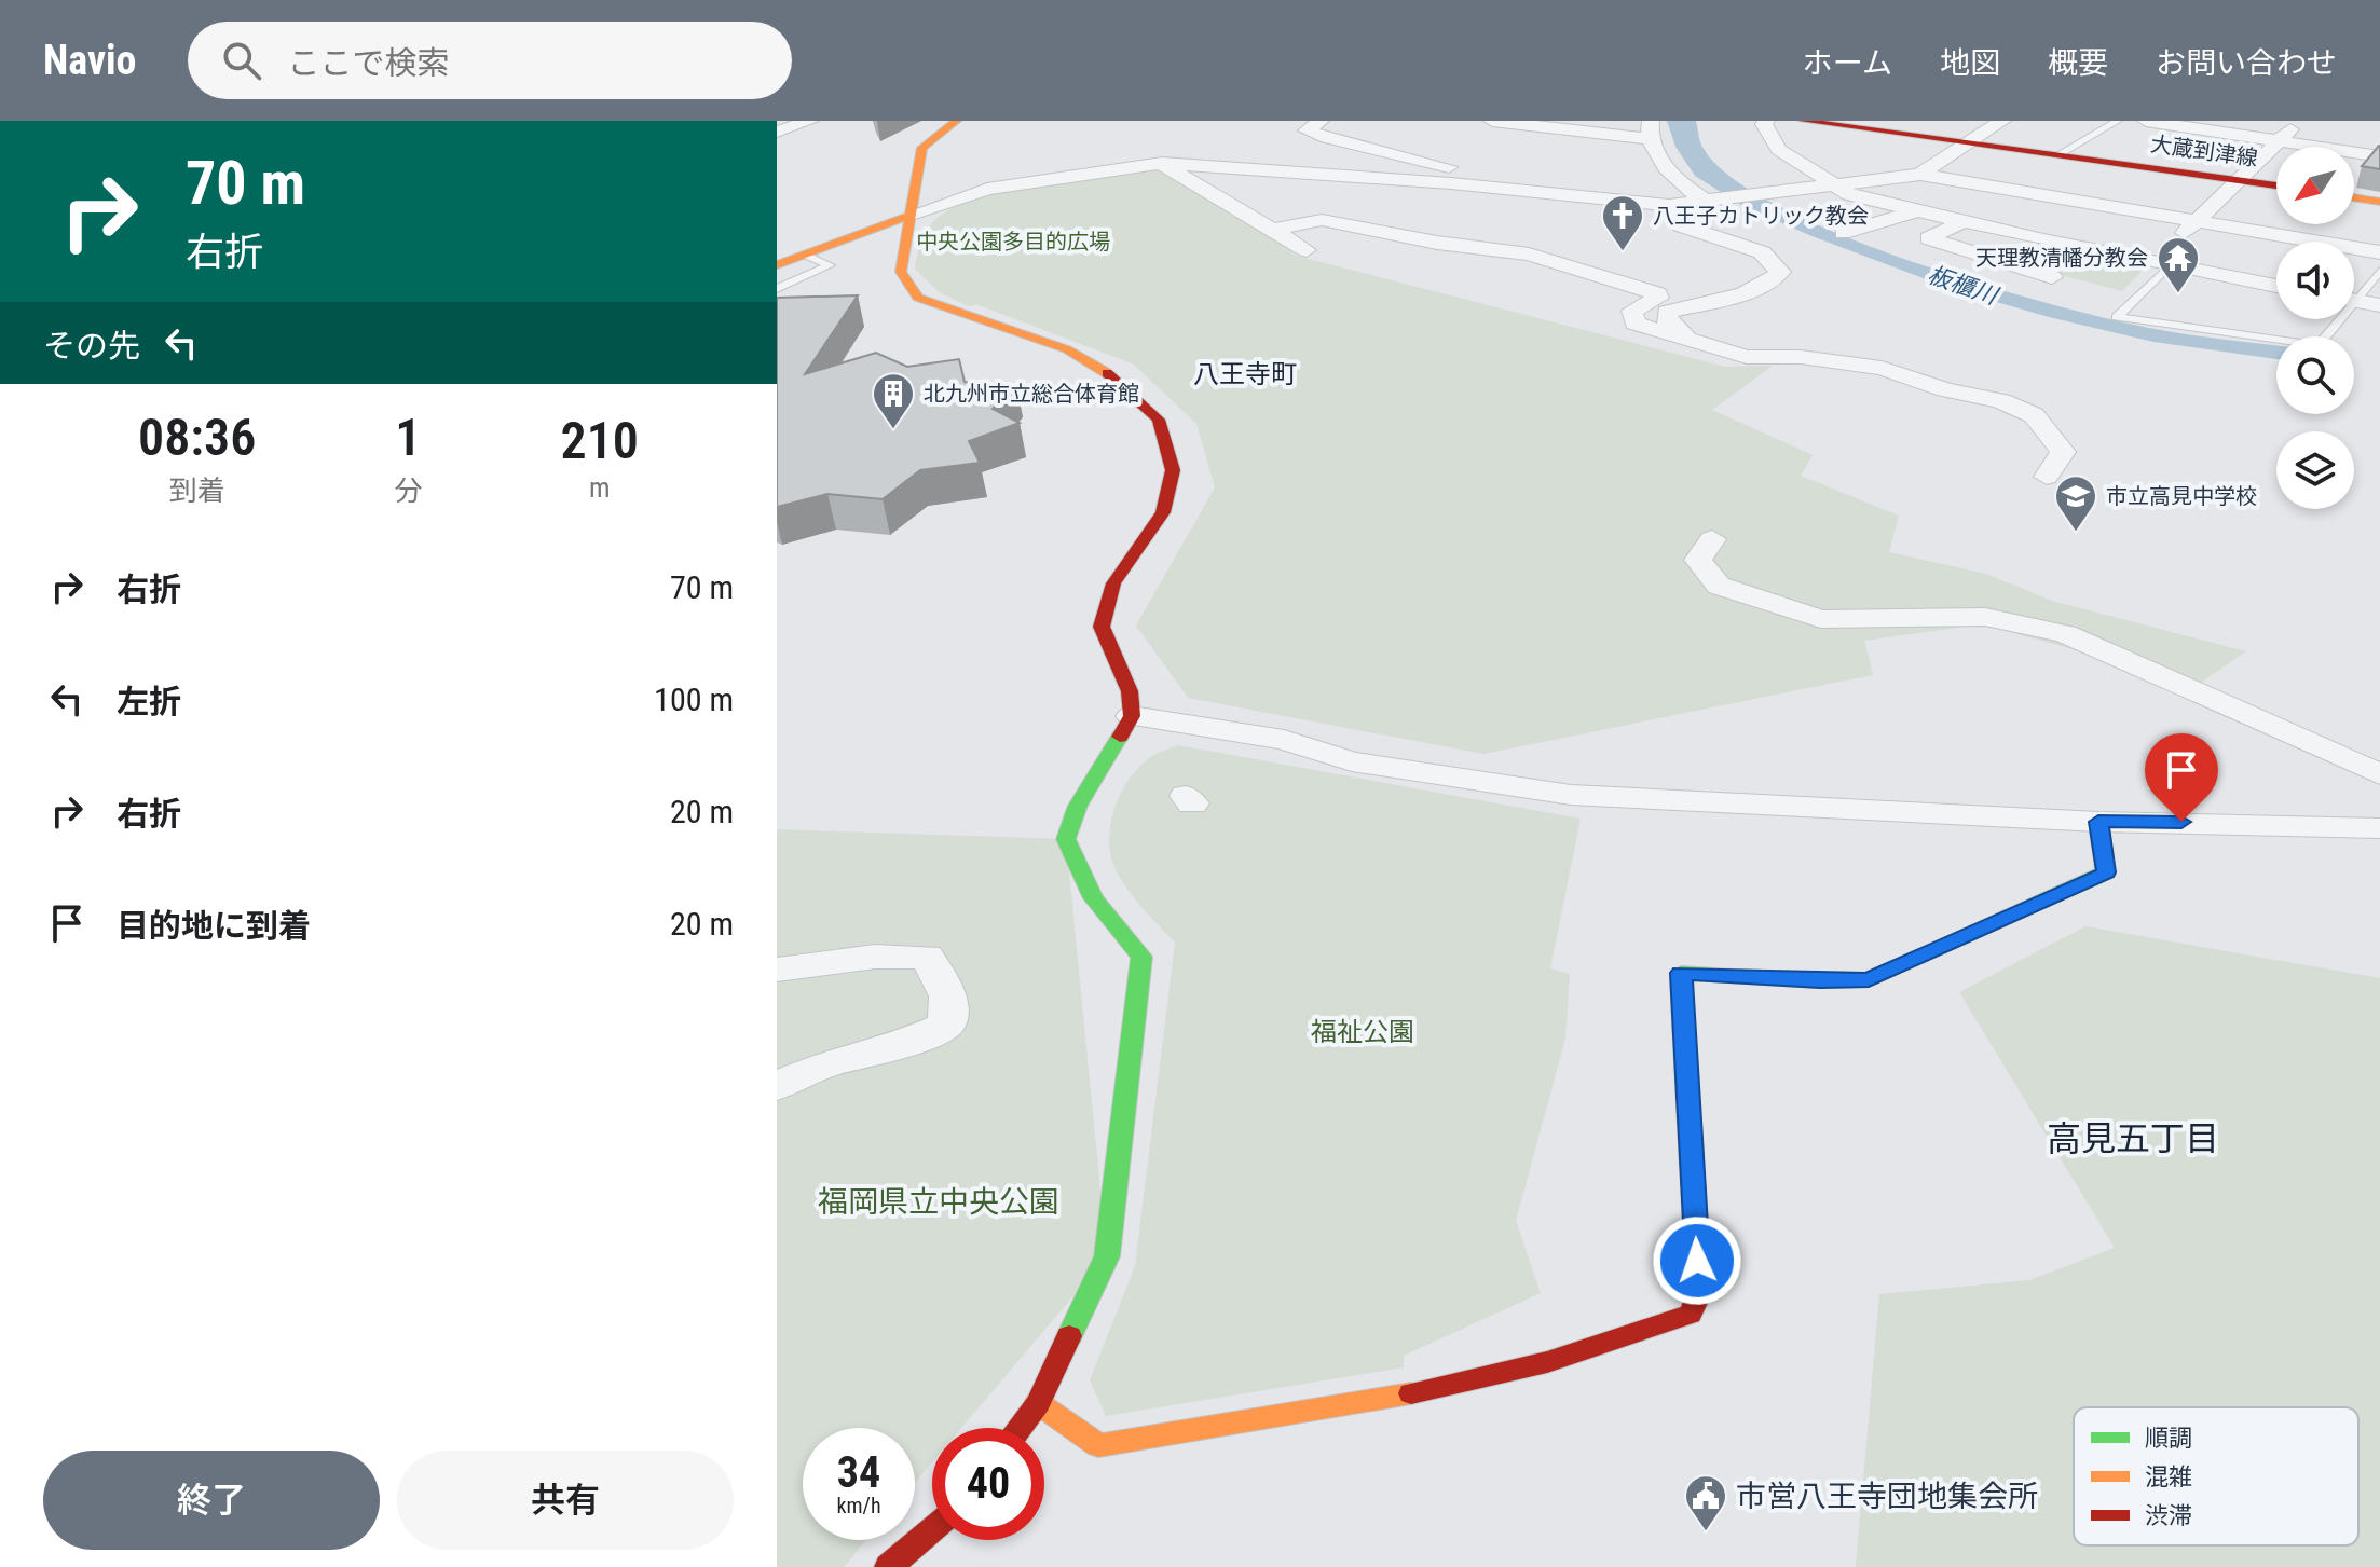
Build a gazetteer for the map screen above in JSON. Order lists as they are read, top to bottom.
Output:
{
  "streets": {
    "street": ["大蔵到津線"]
  },
  "districts": ["八王寺町", "高見五丁目"],
  "water": ["板櫃川"],
  "parks": ["中央公園多目的広場", "福祉公園", "福岡県立中央公園"],
  "places": {
    "church": ["八王子カトリック教会"],
    "temple": ["天理教清幡分教会"],
    "building": ["北九州市立総合体育館"],
    "school or university": ["市立高見中学校"],
    "public building": ["市営八王寺団地集会所"]
  },
  "legend": ["順調", "混雑", "渋滞"],
  "north": "bottom left",
  "page": {
    "header": "Navio",
    "search": "ここで検索",
    "nav": [
      "ホーム",
      "地図",
      "概要",
      "お問い合わせ"
    ],
    "turn": ["70 m", "右折"],
    "then": "その先",
    "eta": [
      "08:36",
      "到着",
      "1",
      "分",
      "210",
      "m"
    ],
    "list": [
      {
        "name": "右折",
        "value": "70 m"
      },
      {
        "name": "左折",
        "value": "100 m"
      },
      {
        "name": "右折",
        "value": "20 m"
      },
      {
        "name": "目的地に到着",
        "value": "20 m"
      }
    ],
    "speed": "34 km/h",
    "limit": "40",
    "buttons": ["終了", "共有"]
  }
}
